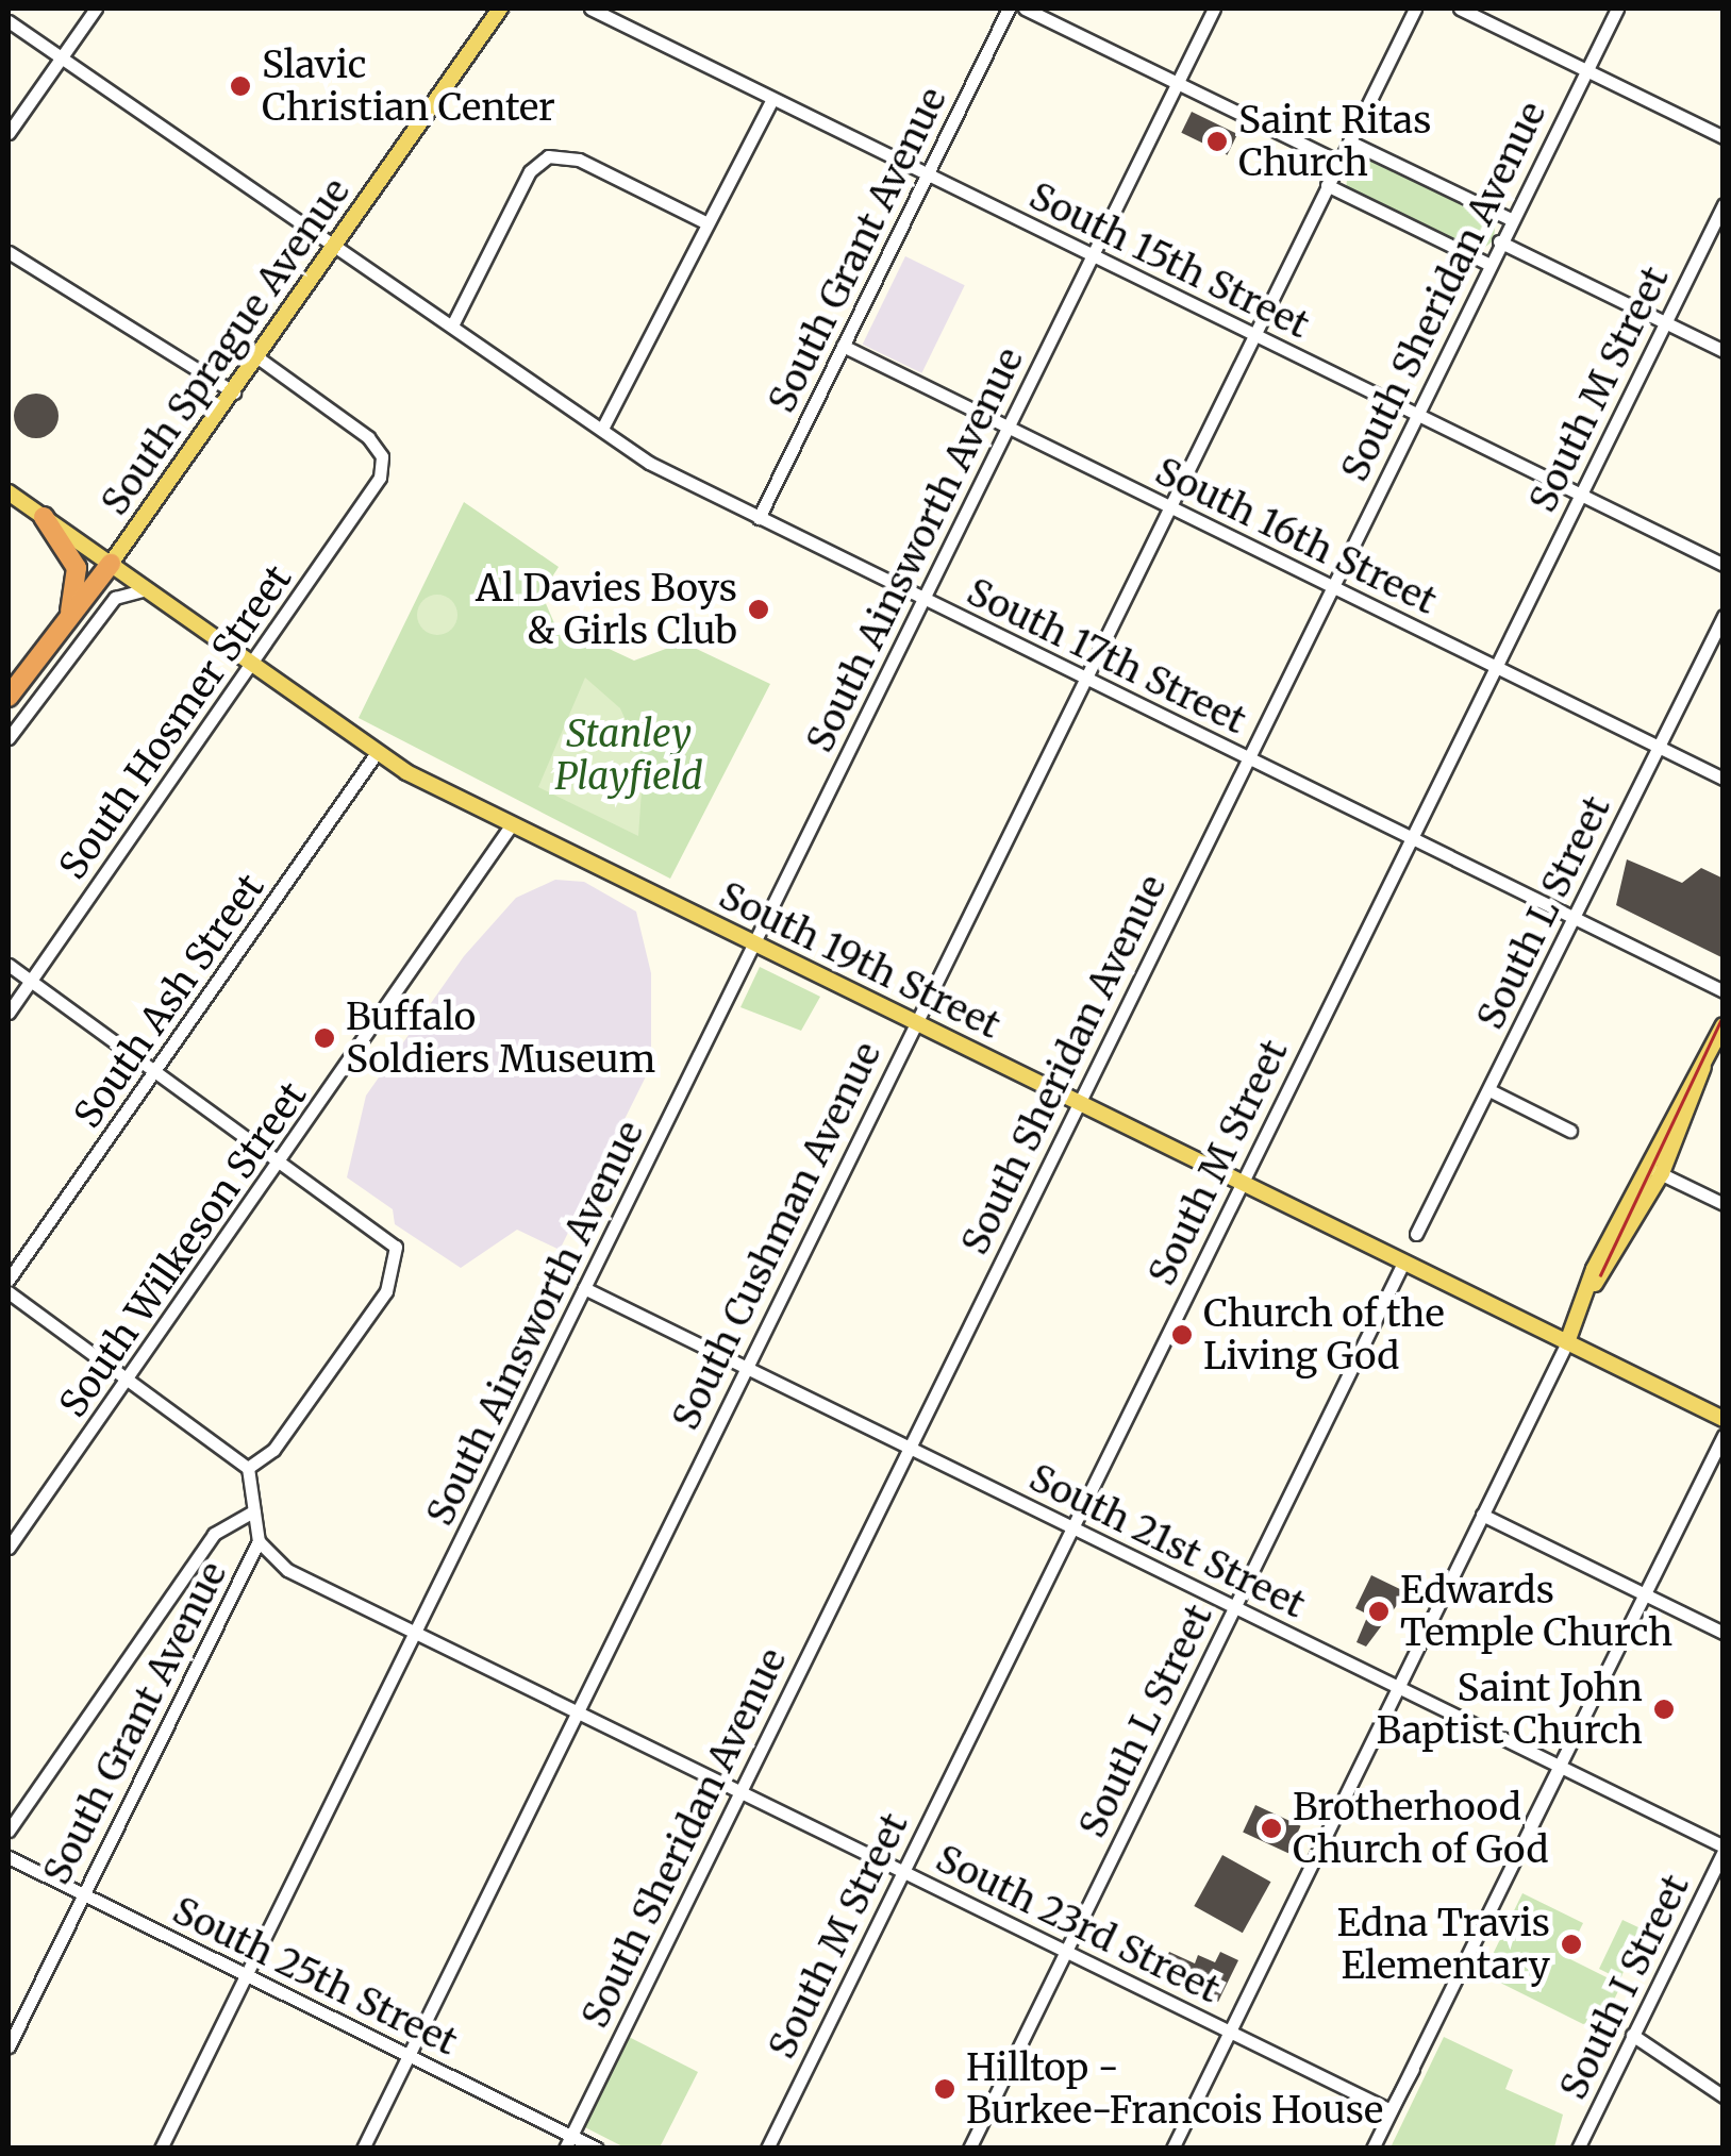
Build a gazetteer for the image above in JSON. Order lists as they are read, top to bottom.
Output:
{
  "streets": {
    "main road": ["South Sprague Avenue", "South 19th Street"],
    "street": [
      "South Grant Avenue",
      "South 15th Street",
      "South Sheridan Avenue",
      "South M Street",
      "South 16th Street",
      "South Ainsworth Avenue",
      "South 17th Street",
      "South Hosmer Street",
      "South L Street",
      "South Ash Street",
      "South Cushman Avenue",
      "South Wilkeson Street",
      "South 21st Street",
      "South 23rd Street",
      "South 25th Street",
      "South I Street"
    ]
  },
  "crossings": [
    ["South Grant Avenue", "South 15th Street"],
    ["South Grant Avenue", "South 16th Street"],
    ["South Grant Avenue", "South 17th Street"],
    ["South Grant Avenue", "South 23rd Street"],
    ["South Grant Avenue", "South 25th Street"],
    ["South 15th Street", "South Sheridan Avenue"],
    ["South 15th Street", "South M Street"],
    ["South 15th Street", "South Ainsworth Avenue"],
    ["South 15th Street", "South Cushman Avenue"],
    ["South Sheridan Avenue", "South 16th Street"],
    ["South Sheridan Avenue", "South 17th Street"],
    ["South Sheridan Avenue", "South 19th Street"],
    ["South Sheridan Avenue", "South 21st Street"],
    ["South Sheridan Avenue", "South 23rd Street"],
    ["South Sheridan Avenue", "South 25th Street"],
    ["South Sprague Avenue", "South 17th Street"],
    ["South Sprague Avenue", "South Hosmer Street"],
    ["South Sprague Avenue", "South 19th Street"],
    ["South M Street", "South 16th Street"],
    ["South M Street", "South 17th Street"],
    ["South M Street", "South 19th Street"],
    ["South M Street", "South 21st Street"],
    ["South M Street", "South 23rd Street"],
    ["South 16th Street", "South Ainsworth Avenue"],
    ["South 16th Street", "South L Street"],
    ["South 16th Street", "South Cushman Avenue"],
    ["South Ainsworth Avenue", "South 17th Street"],
    ["South Ainsworth Avenue", "South 19th Street"],
    ["South Ainsworth Avenue", "South 21st Street"],
    ["South Ainsworth Avenue", "South 23rd Street"],
    ["South Ainsworth Avenue", "South 25th Street"],
    ["South 17th Street", "South L Street"],
    ["South 17th Street", "South Cushman Avenue"],
    ["South Hosmer Street", "South 19th Street"],
    ["South L Street", "South 19th Street"],
    ["South L Street", "South 21st Street"],
    ["South L Street", "South 23rd Street"],
    ["South 19th Street", "South Ash Street"],
    ["South 19th Street", "South Cushman Avenue"],
    ["South 19th Street", "South Wilkeson Street"],
    ["South Cushman Avenue", "South 21st Street"],
    ["South Cushman Avenue", "South 23rd Street"],
    ["South Cushman Avenue", "South 25th Street"],
    ["South 21st Street", "South I Street"]
  ],
  "parks": ["Stanley Playfield"],
  "places": [
    "Slavic Christian Center",
    "Saint Ritas Church",
    "Al Davies Boys & Girls Club",
    "Buffalo Soldiers Museum",
    "Church of the Living God",
    "Edwards Temple Church",
    "Saint John Baptist Church",
    "Brotherhood Church of God",
    "Edna Travis Elementary",
    "Hilltop - Burkee-Francois House"
  ]
}
